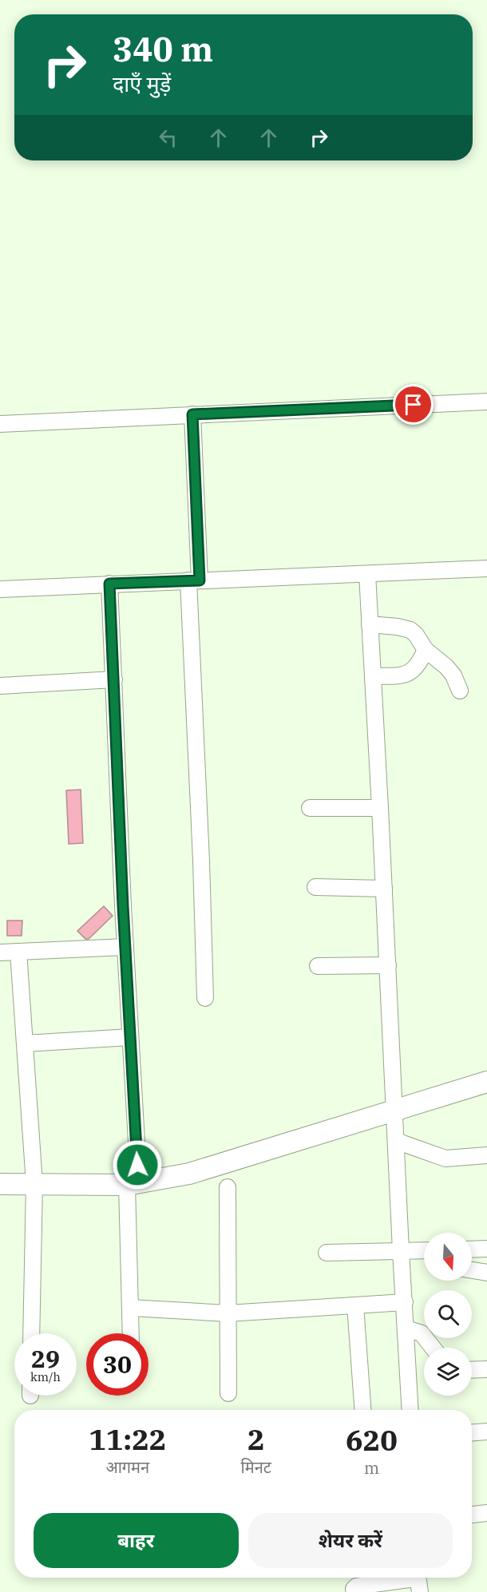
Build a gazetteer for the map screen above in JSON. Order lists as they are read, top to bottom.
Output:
{
  "north": "bottom",
  "page": {
    "turn": ["340 m", "दाएँ मुड़ें"],
    "speed": "29 km/h",
    "limit": "30",
    "eta": [
      "11:22",
      "आगमन",
      "2",
      "मिनट",
      "620",
      "m"
    ],
    "buttons": ["बाहर", "शेयर करें"]
  }
}
